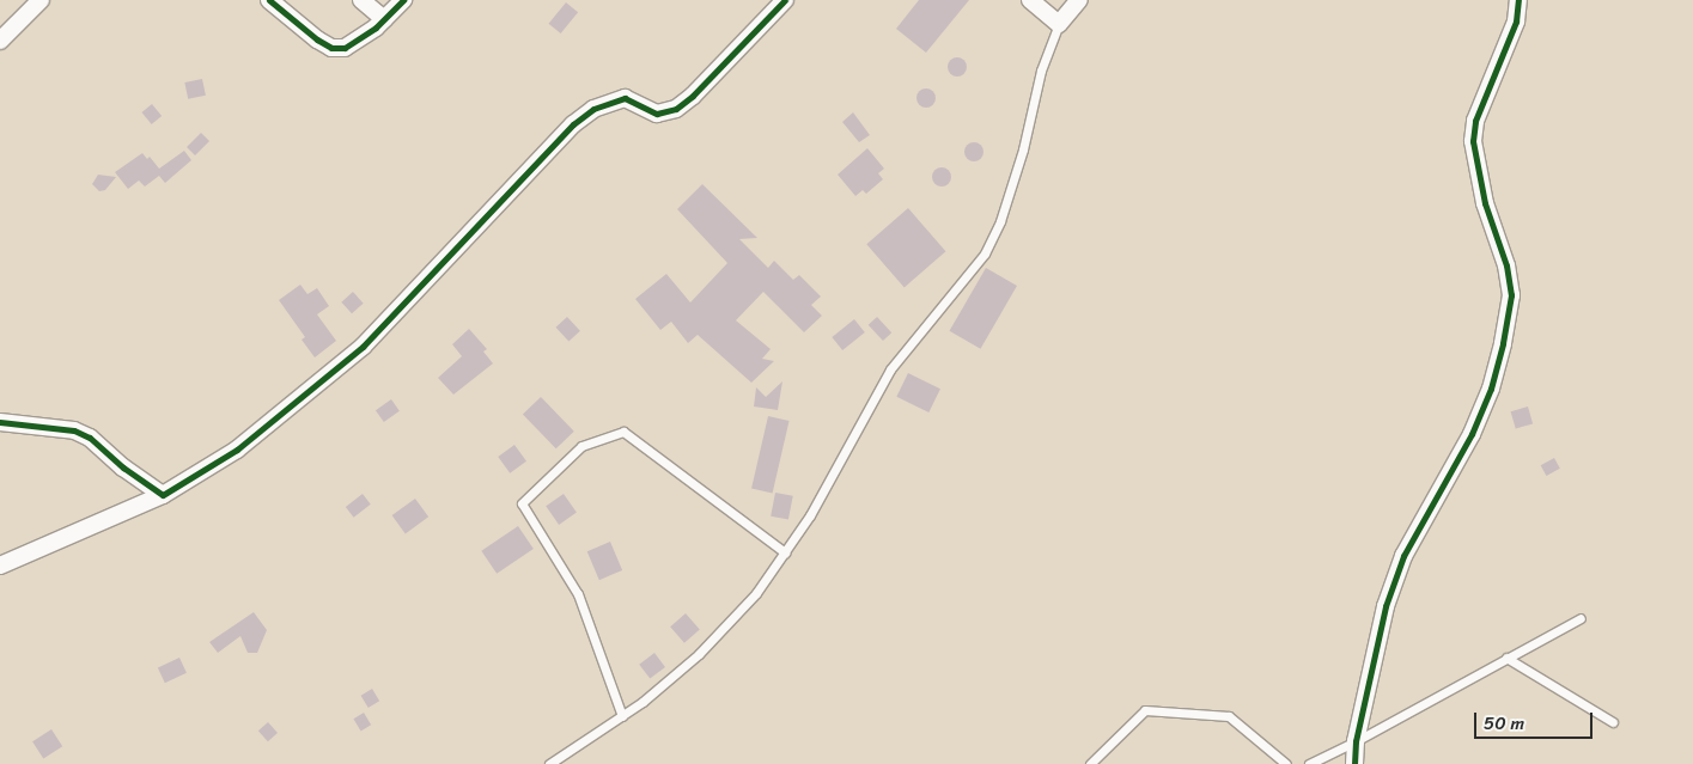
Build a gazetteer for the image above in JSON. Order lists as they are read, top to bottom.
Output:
{
  "scale_bar": "50 m"
}
